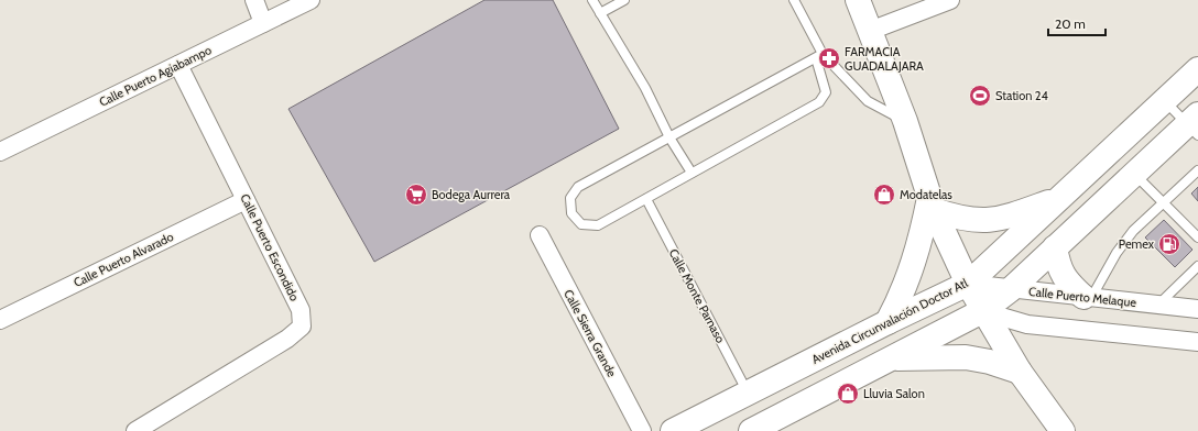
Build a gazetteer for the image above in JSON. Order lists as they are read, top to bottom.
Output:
{
  "streets": {
    "main road": ["Avenida Circunvalación Doctor Atl"],
    "street": [
      "Calle Puerto Agiabampo",
      "Calle Puerto Escondido",
      "Calle Puerto Alvarado",
      "Calle Puerto Melaque",
      "Calle Sierra Grande"
    ],
    "lane": ["Calle Monte Parnaso"]
  },
  "crossings": [
    ["Calle Puerto Agiabampo", "Calle Puerto Escondido"],
    ["Calle Puerto Escondido", "Calle Puerto Alvarado"],
    ["Calle Monte Parnaso", "Avenida Circunvalación Doctor Atl"],
    ["Calle Puerto Melaque", "Avenida Circunvalación Doctor Atl"]
  ],
  "places": {
    "pharmacy": ["FARMACIA GUADALAJARA"],
    "sports": ["Station 24"],
    "supermarket": ["Bodega Aurrera"],
    "shop": ["Modatelas", "Lluvia Salon"],
    "fuel station": ["Pemex"]
  },
  "scale_bar": "20 m"
}
